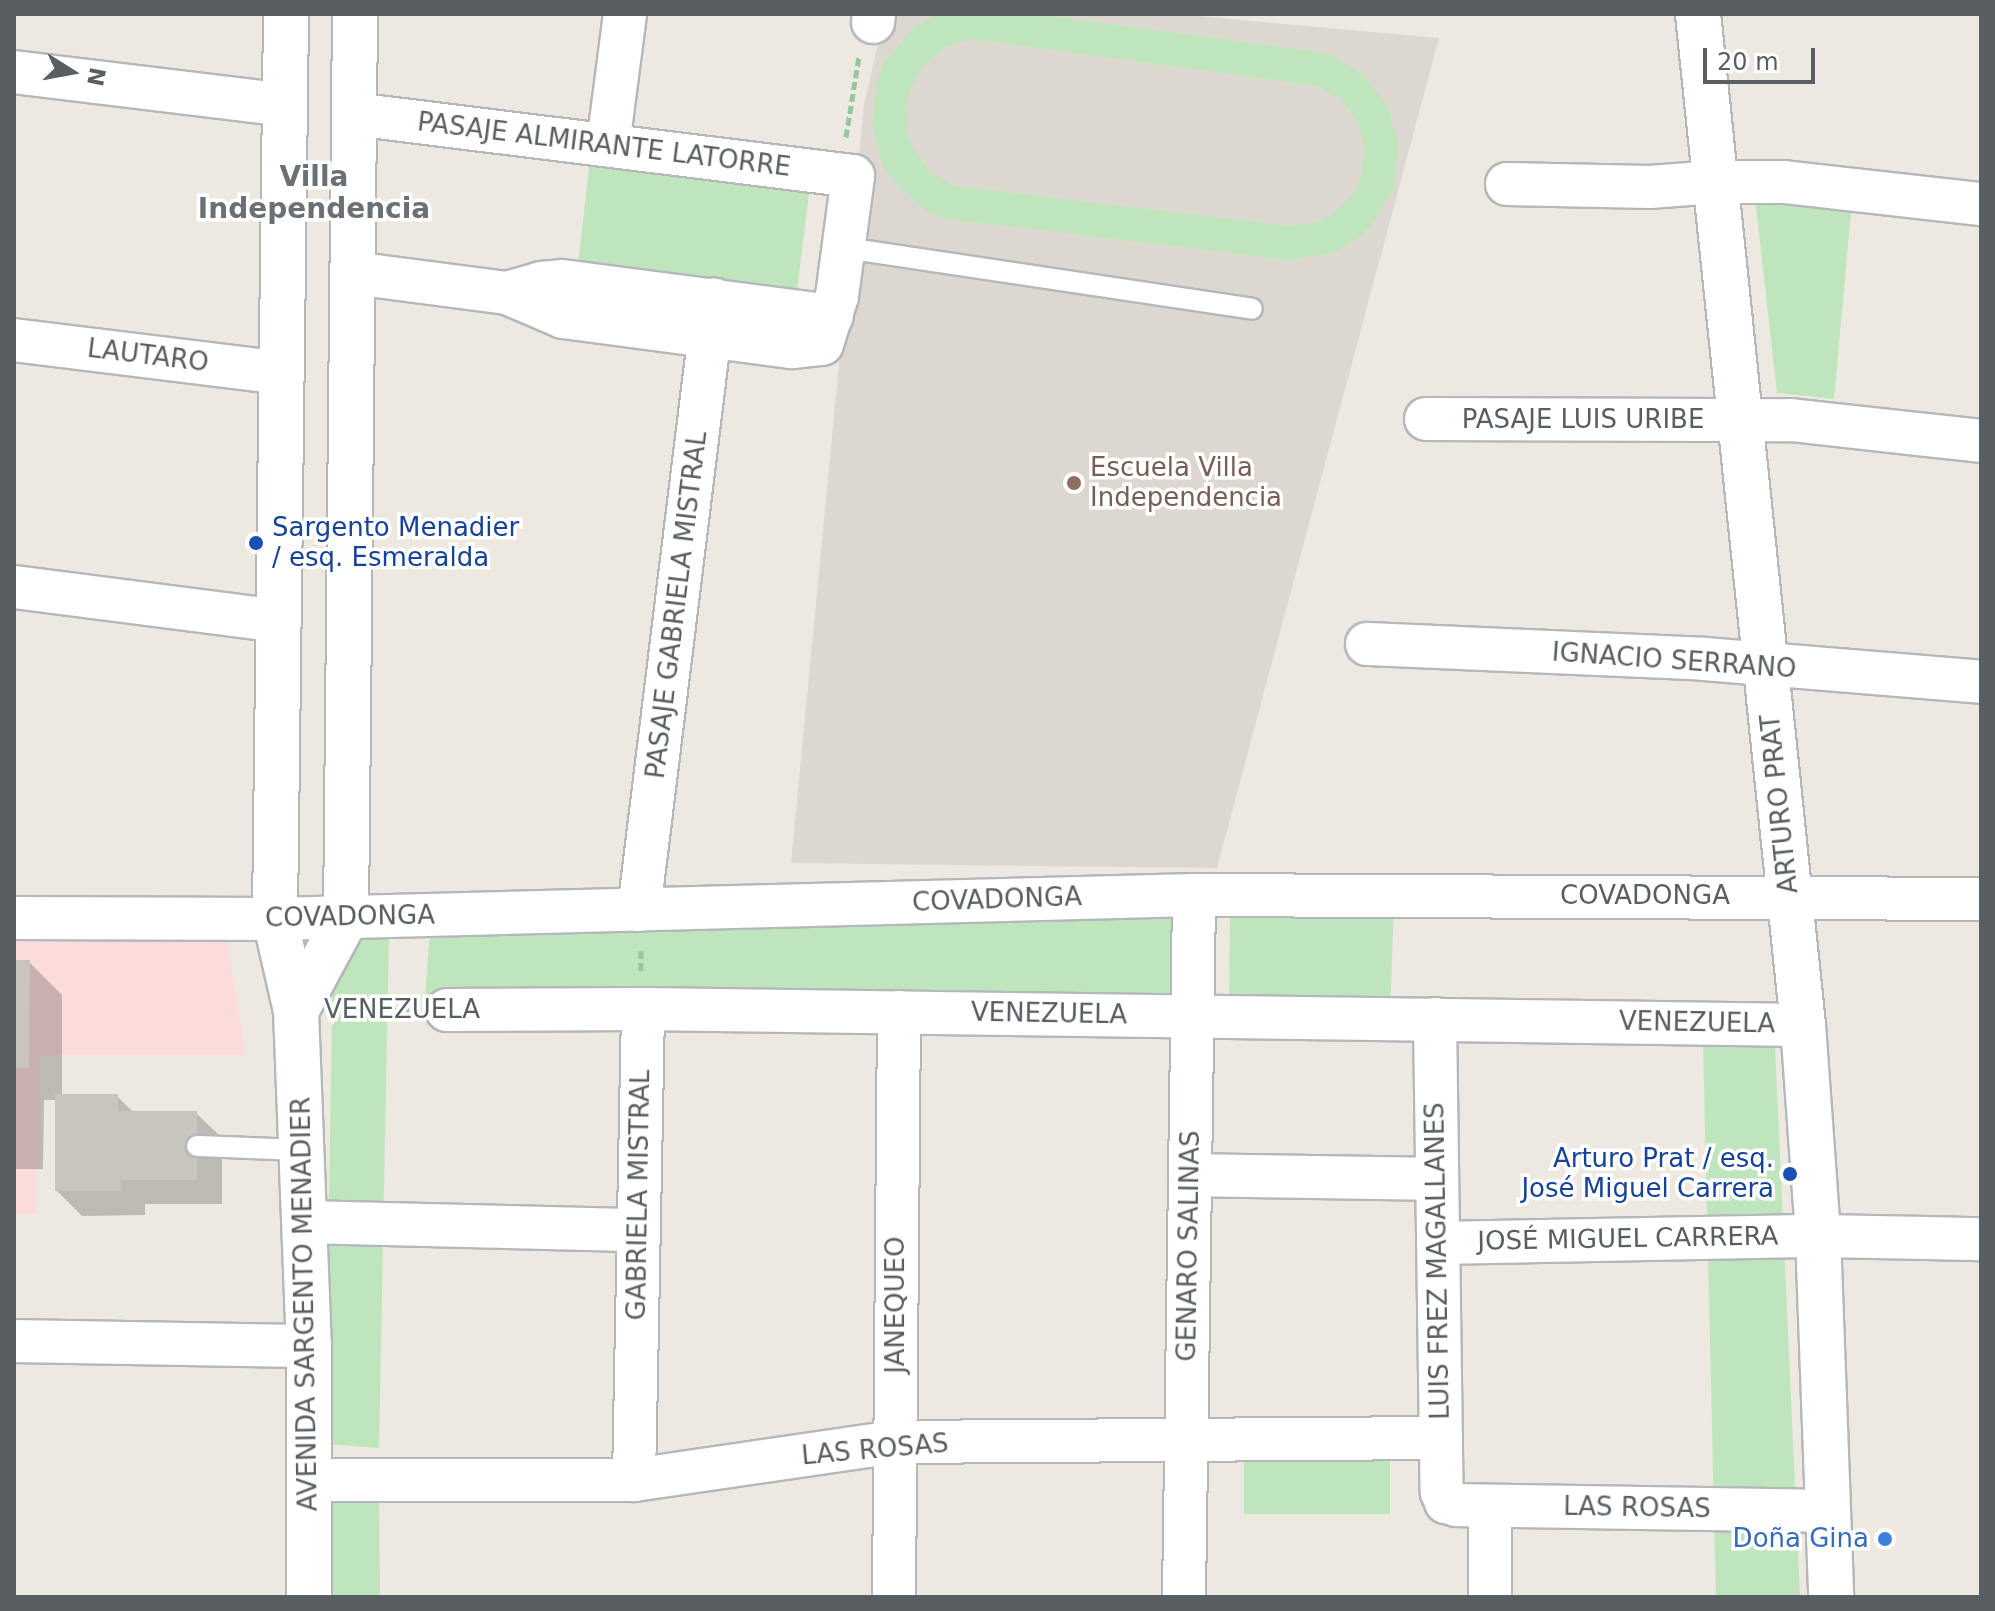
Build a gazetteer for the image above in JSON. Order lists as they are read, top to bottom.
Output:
{
  "streets": {
    "main road": ["ARTURO PRAT", "AVENIDA SARGENTO MENADIER"],
    "street": [
      "PASAJE ALMIRANTE LATORRE",
      "LAUTARO",
      "PASAJE LUIS URIBE",
      "PASAJE GABRIELA MISTRAL",
      "IGNACIO SERRANO",
      "COVADONGA",
      "VENEZUELA",
      "GABRIELA MISTRAL",
      "JOSÉ MIGUEL CARRERA",
      "GENARO SALINAS",
      "LUIS FREZ MAGALLANES",
      "JANEQUEO",
      "LAS ROSAS"
    ]
  },
  "crossings": [
    ["LAUTARO", "AVENIDA SARGENTO MENADIER"],
    ["PASAJE LUIS URIBE", "ARTURO PRAT"],
    ["PASAJE GABRIELA MISTRAL", "COVADONGA"],
    ["IGNACIO SERRANO", "ARTURO PRAT"],
    ["ARTURO PRAT", "COVADONGA"],
    ["ARTURO PRAT", "VENEZUELA"],
    ["ARTURO PRAT", "JOSÉ MIGUEL CARRERA"],
    ["ARTURO PRAT", "LAS ROSAS"],
    ["COVADONGA", "GENARO SALINAS"],
    ["COVADONGA", "AVENIDA SARGENTO MENADIER"],
    ["VENEZUELA", "GABRIELA MISTRAL"],
    ["VENEZUELA", "GENARO SALINAS"],
    ["VENEZUELA", "LUIS FREZ MAGALLANES"],
    ["VENEZUELA", "AVENIDA SARGENTO MENADIER"],
    ["VENEZUELA", "JANEQUEO"],
    ["GABRIELA MISTRAL", "LAS ROSAS"],
    ["JOSÉ MIGUEL CARRERA", "LUIS FREZ MAGALLANES"],
    ["GENARO SALINAS", "LAS ROSAS"],
    ["LUIS FREZ MAGALLANES", "LAS ROSAS"],
    ["AVENIDA SARGENTO MENADIER", "LAS ROSAS"],
    ["JANEQUEO", "LAS ROSAS"]
  ],
  "districts": ["Villa Independencia"],
  "places": [
    "Escuela Villa Independencia",
    "Sargento Menadier / esq. Esmeralda",
    "Arturo Prat / esq. José Miguel Carrera",
    "Doña Gina"
  ],
  "scale_bar": "20 m",
  "north": "right"
}
